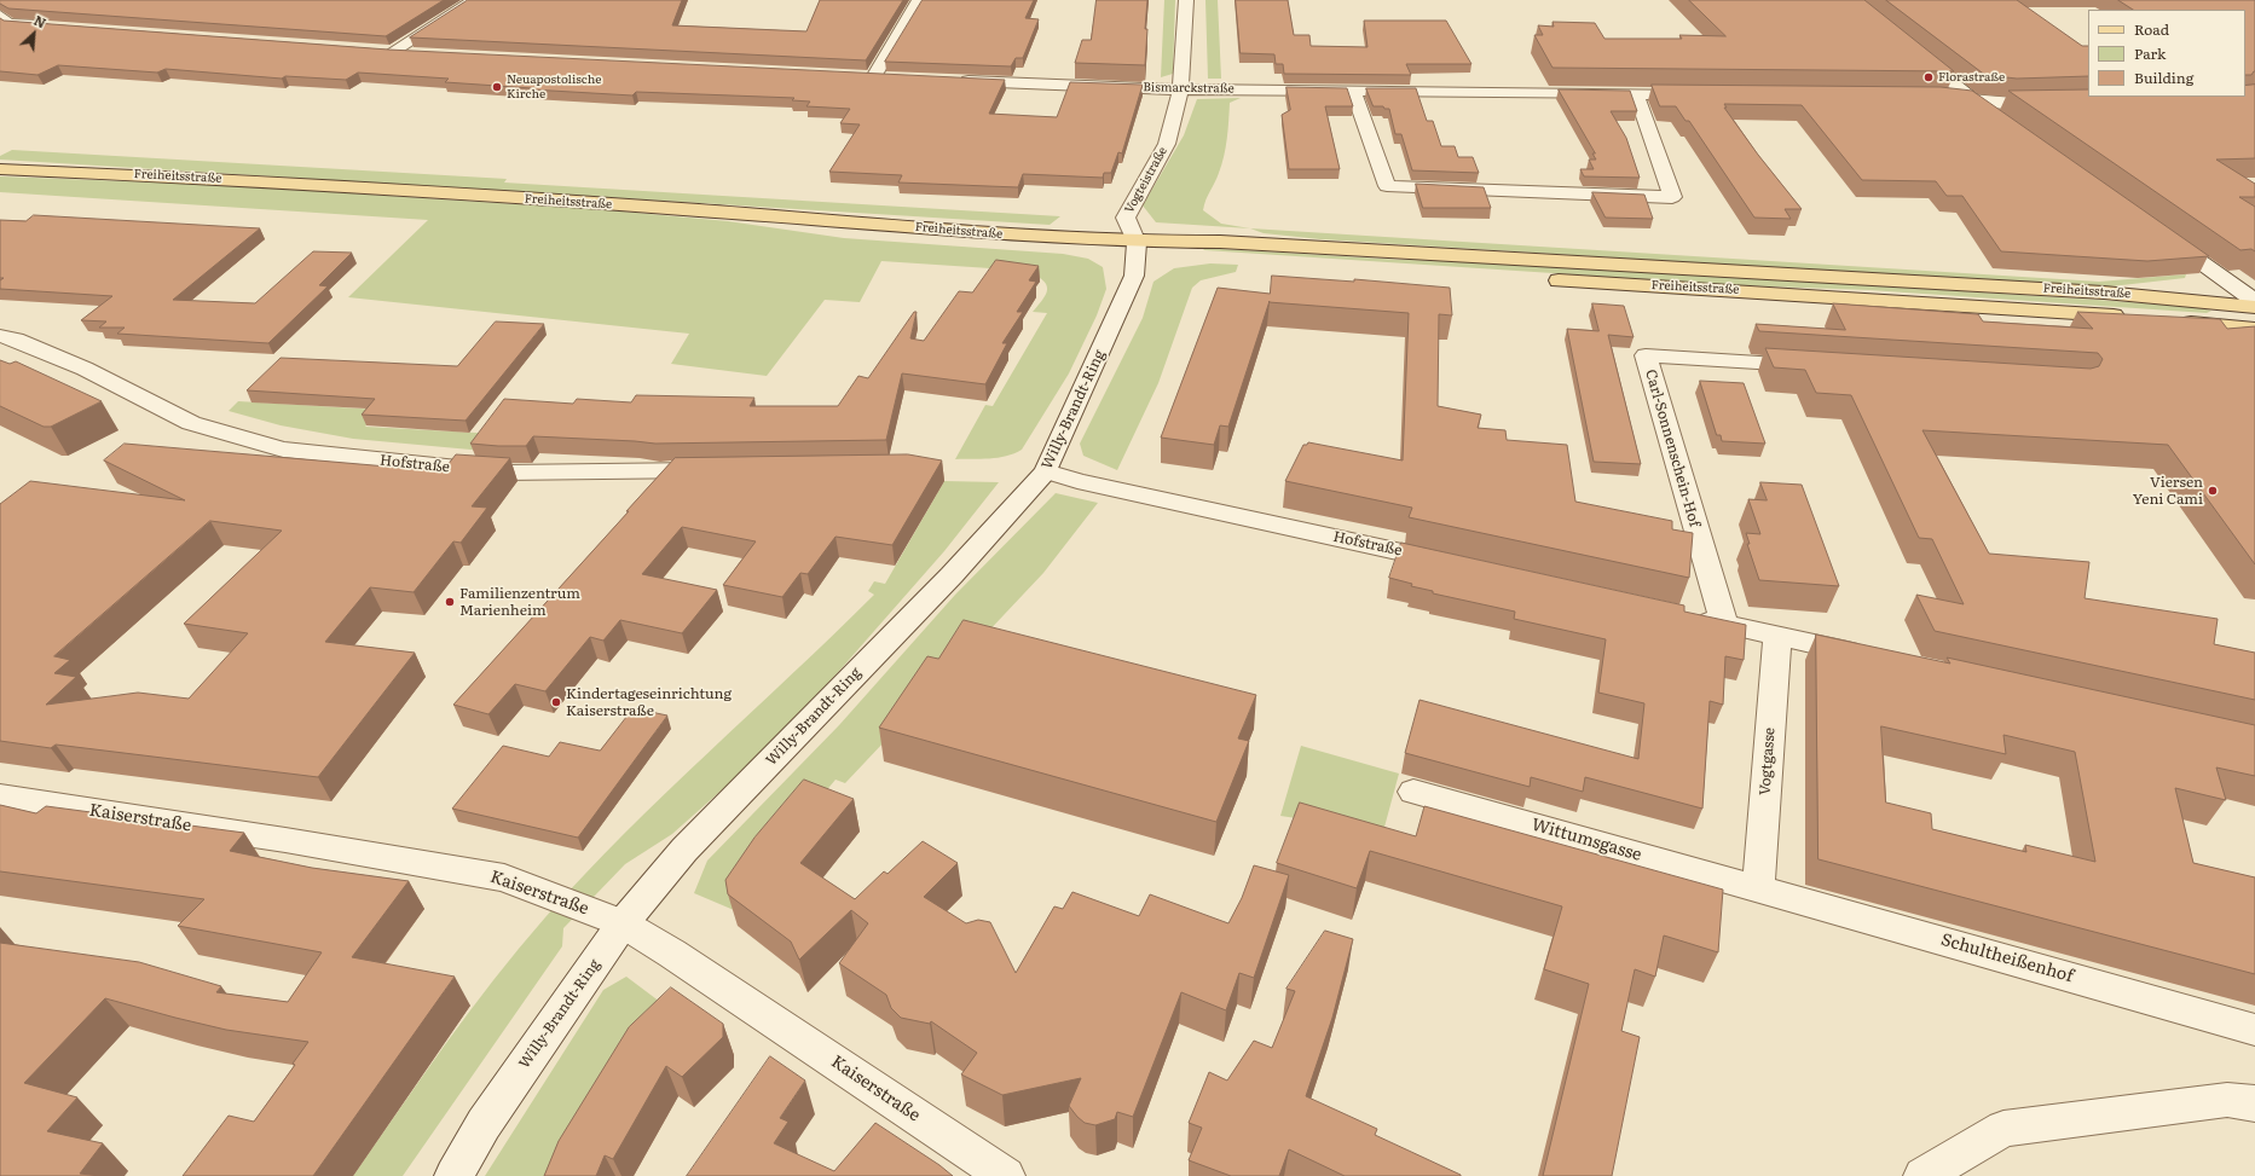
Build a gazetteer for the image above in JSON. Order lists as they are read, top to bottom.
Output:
{
  "streets": {
    "main road": ["Freiheitsstraße"],
    "street": [
      "Bismarckstraße",
      "Vogteistraße",
      "Willy-Brandt-Ring",
      "Carl-Sonnenschein-Hof",
      "Hofstraße",
      "Vogtgasse",
      "Kaiserstraße",
      "Wittumsgasse",
      "Schultheißenhof"
    ]
  },
  "crossings": [
    ["Bismarckstraße", "Vogteistraße"],
    ["Freiheitsstraße", "Vogteistraße"],
    ["Freiheitsstraße", "Willy-Brandt-Ring"],
    ["Vogteistraße", "Willy-Brandt-Ring"],
    ["Willy-Brandt-Ring", "Hofstraße"],
    ["Willy-Brandt-Ring", "Kaiserstraße"],
    ["Vogtgasse", "Wittumsgasse"],
    ["Vogtgasse", "Schultheißenhof"],
    ["Wittumsgasse", "Schultheißenhof"]
  ],
  "places": [
    "Florastraße",
    "Neuapostolische Kirche",
    "Viersen Yeni Cami",
    "Familienzentrum Marienheim",
    "Kindertageseinrichtung Kaiserstraße"
  ],
  "legend": ["Road", "Park", "Building"],
  "north": "top right"
}
